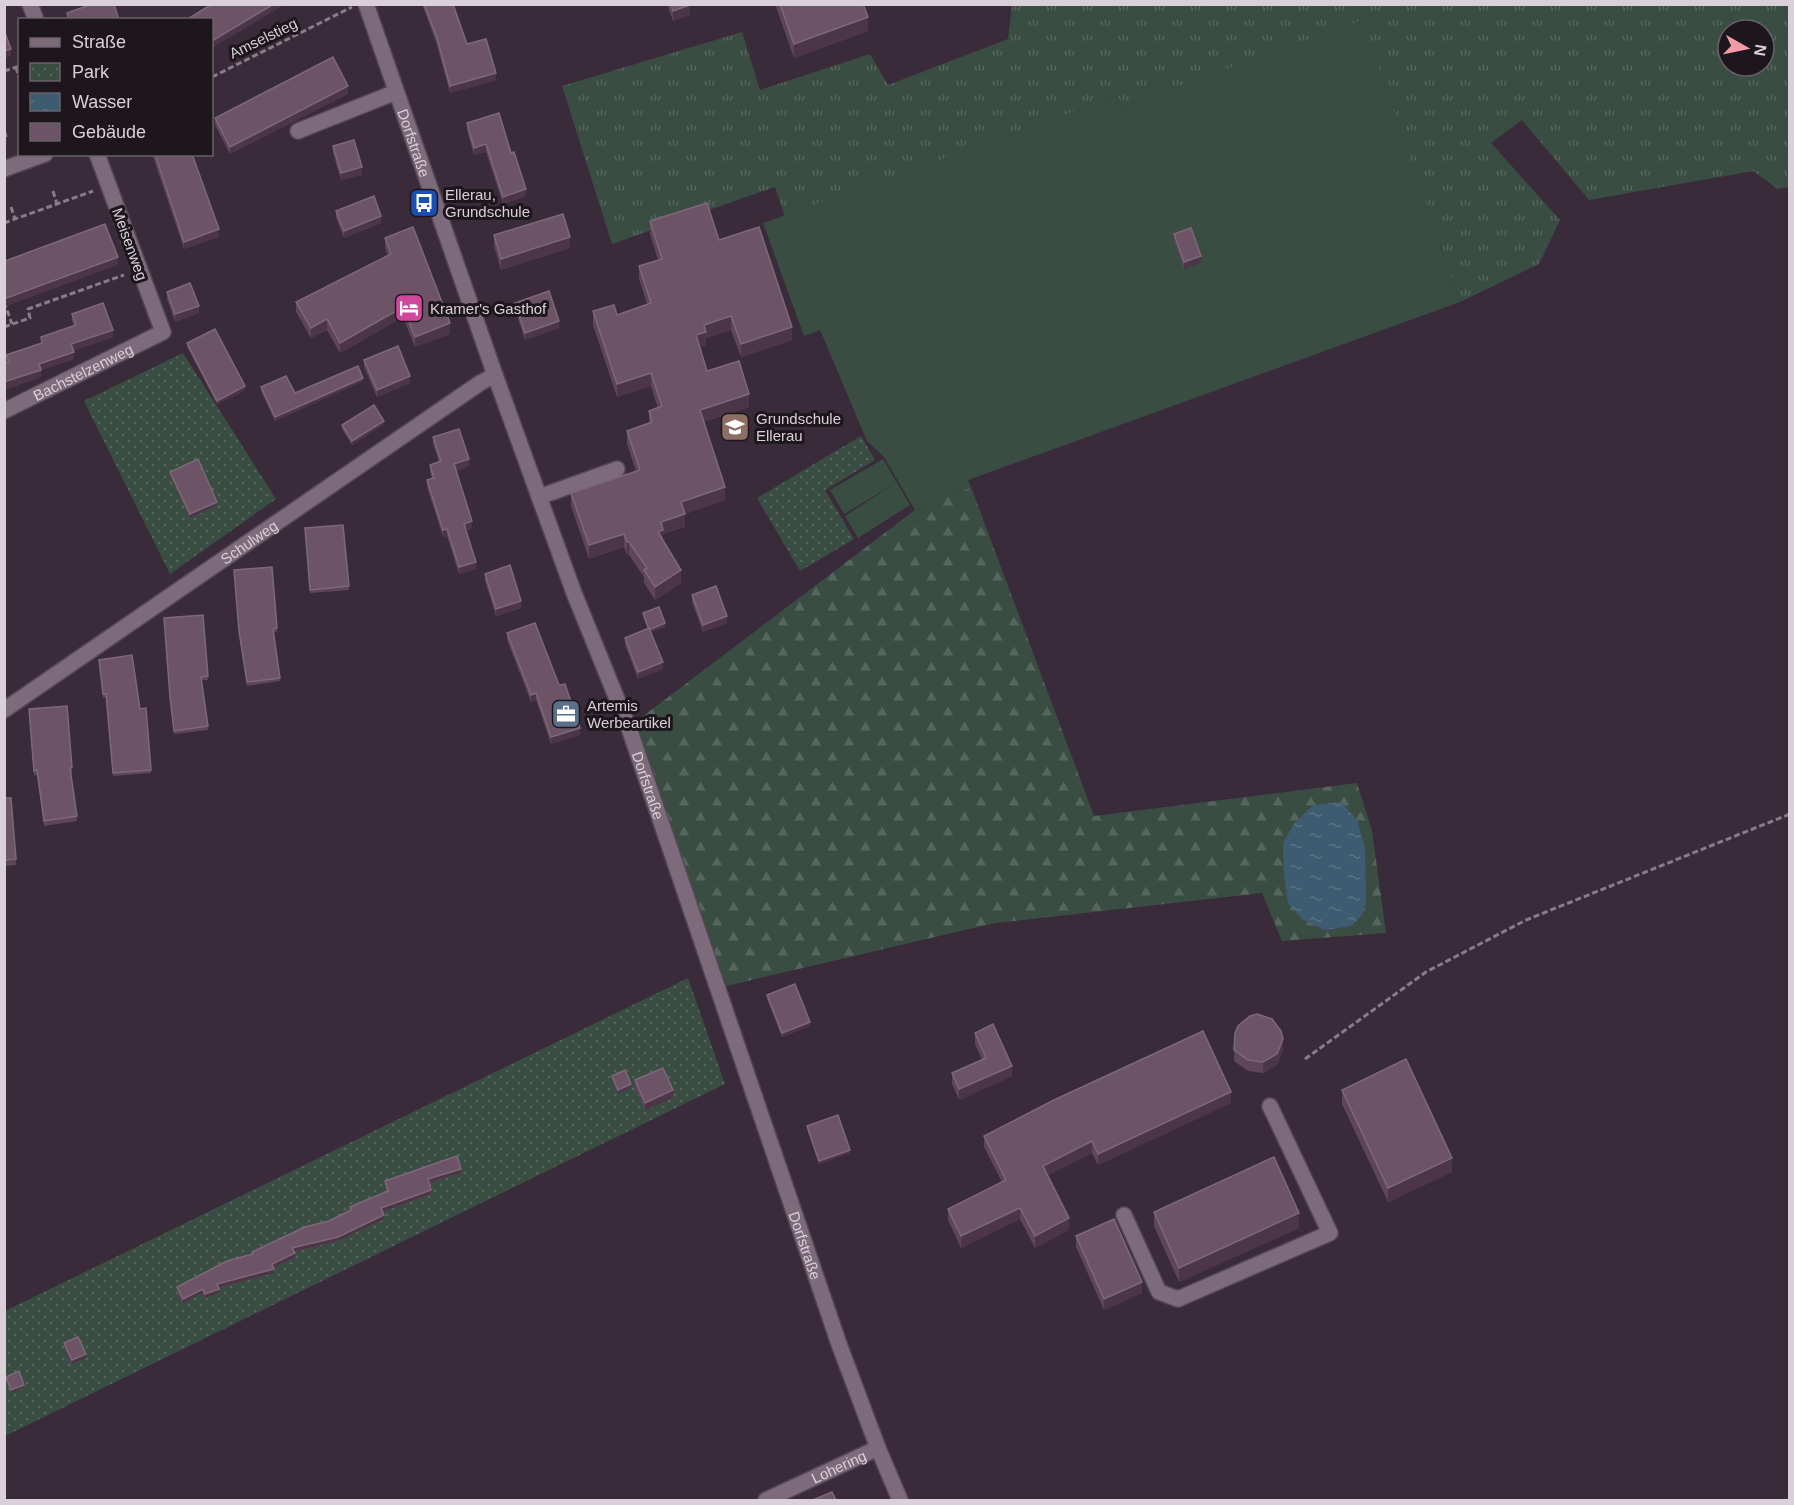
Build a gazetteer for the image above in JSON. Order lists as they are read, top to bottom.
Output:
{
  "streets": {
    "street": [
      "Dorfstraße",
      "Meisenweg",
      "Bachstelzenweg",
      "Schulweg",
      "Lohering"
    ],
    "path": ["Amselstieg"]
  },
  "crossings": [
    ["Dorfstraße", "Schulweg"],
    ["Dorfstraße", "Lohering"],
    ["Meisenweg", "Bachstelzenweg"]
  ],
  "places": {
    "bus stop": ["Ellerau, Grundschule"],
    "hotel": ["Kramer's Gasthof"],
    "school or university": ["Grundschule Ellerau"],
    "office": ["Artemis Werbeartikel"]
  },
  "legend": [
    "Straße",
    "Park",
    "Wasser",
    "Gebäude"
  ],
  "north": "right"
}
